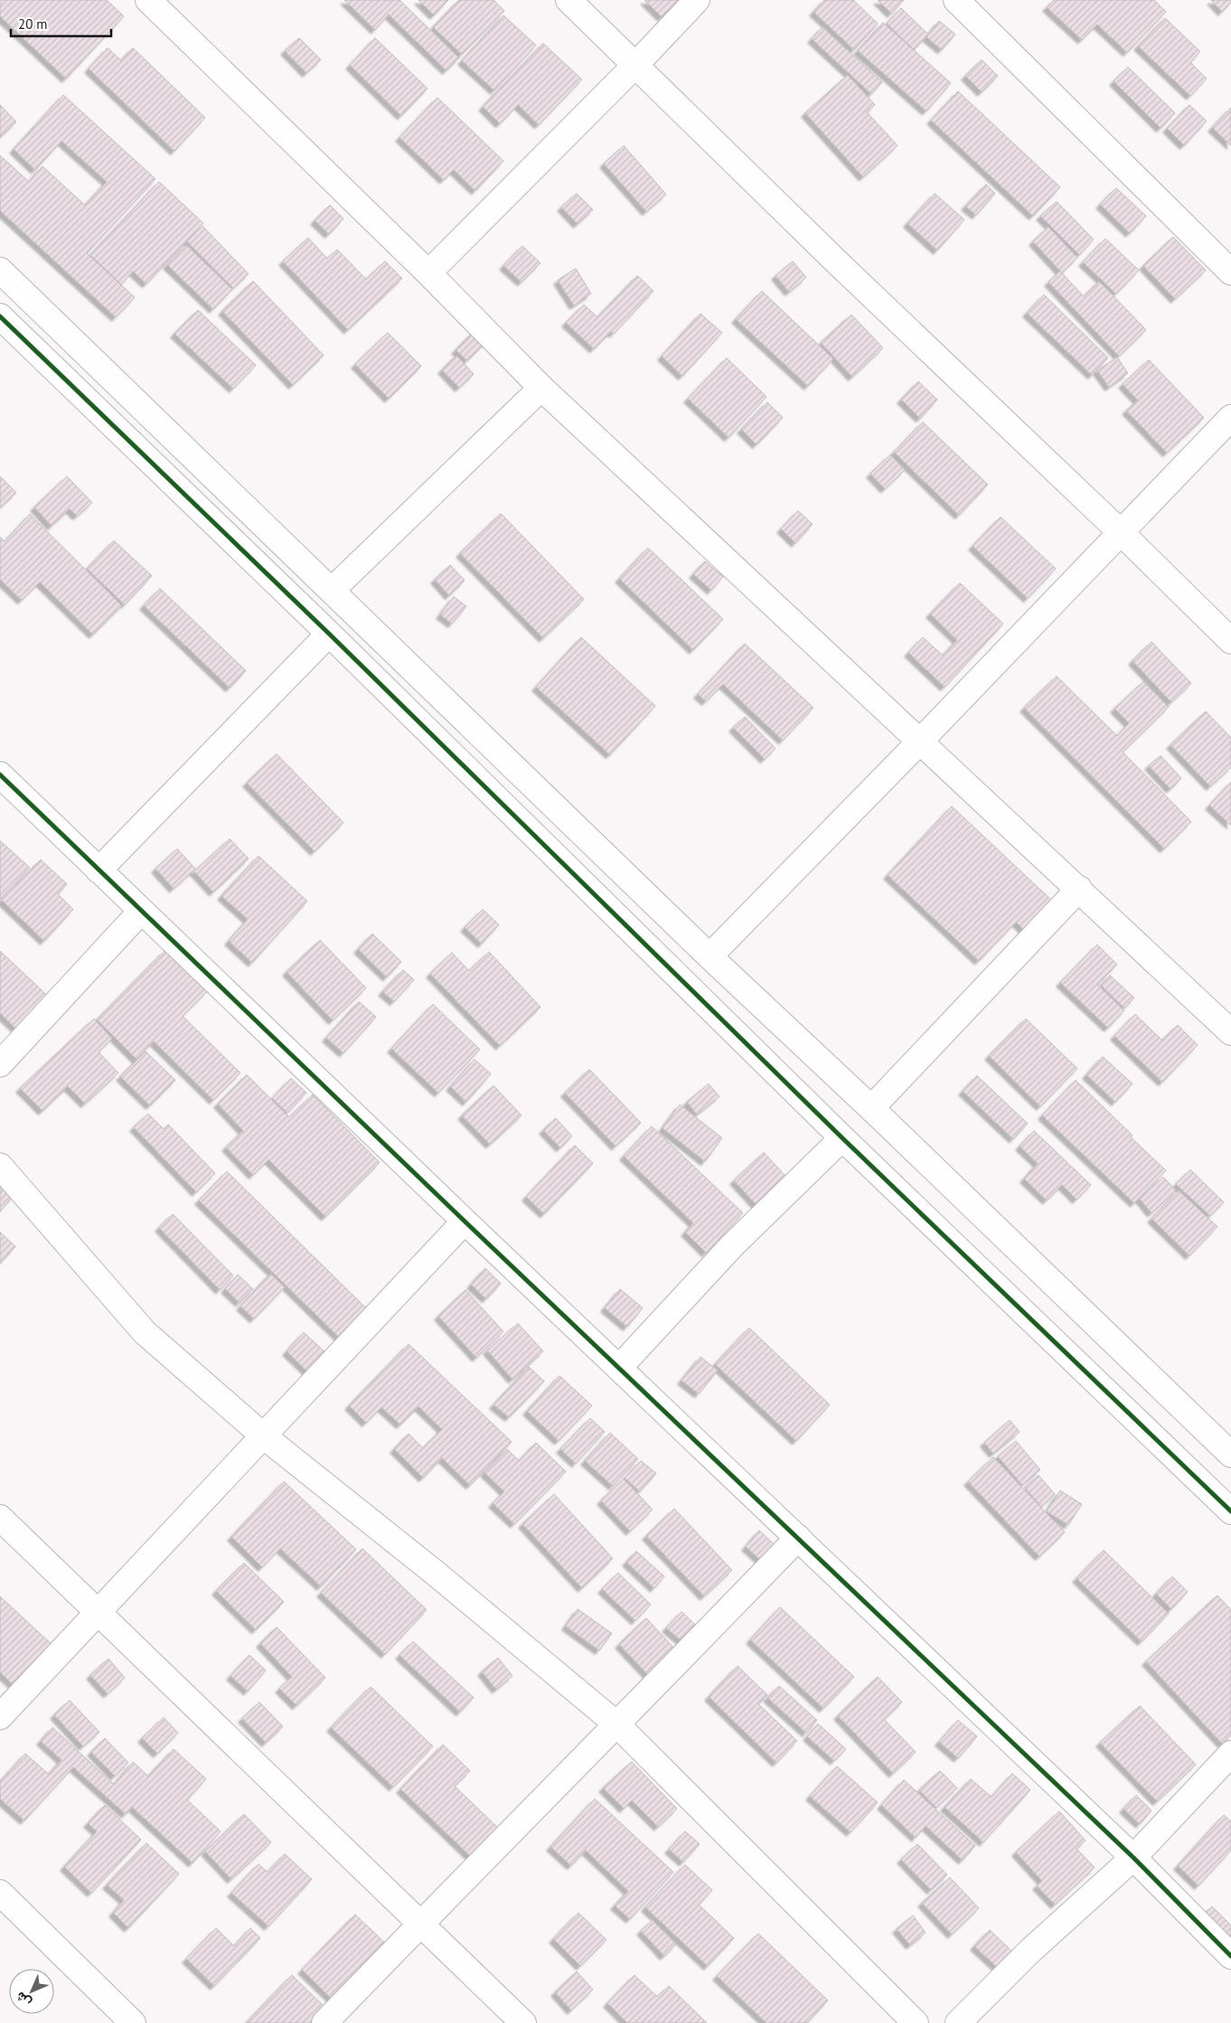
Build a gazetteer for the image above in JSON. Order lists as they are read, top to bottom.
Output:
{
  "scale_bar": "20 m",
  "north": "bottom left"
}
